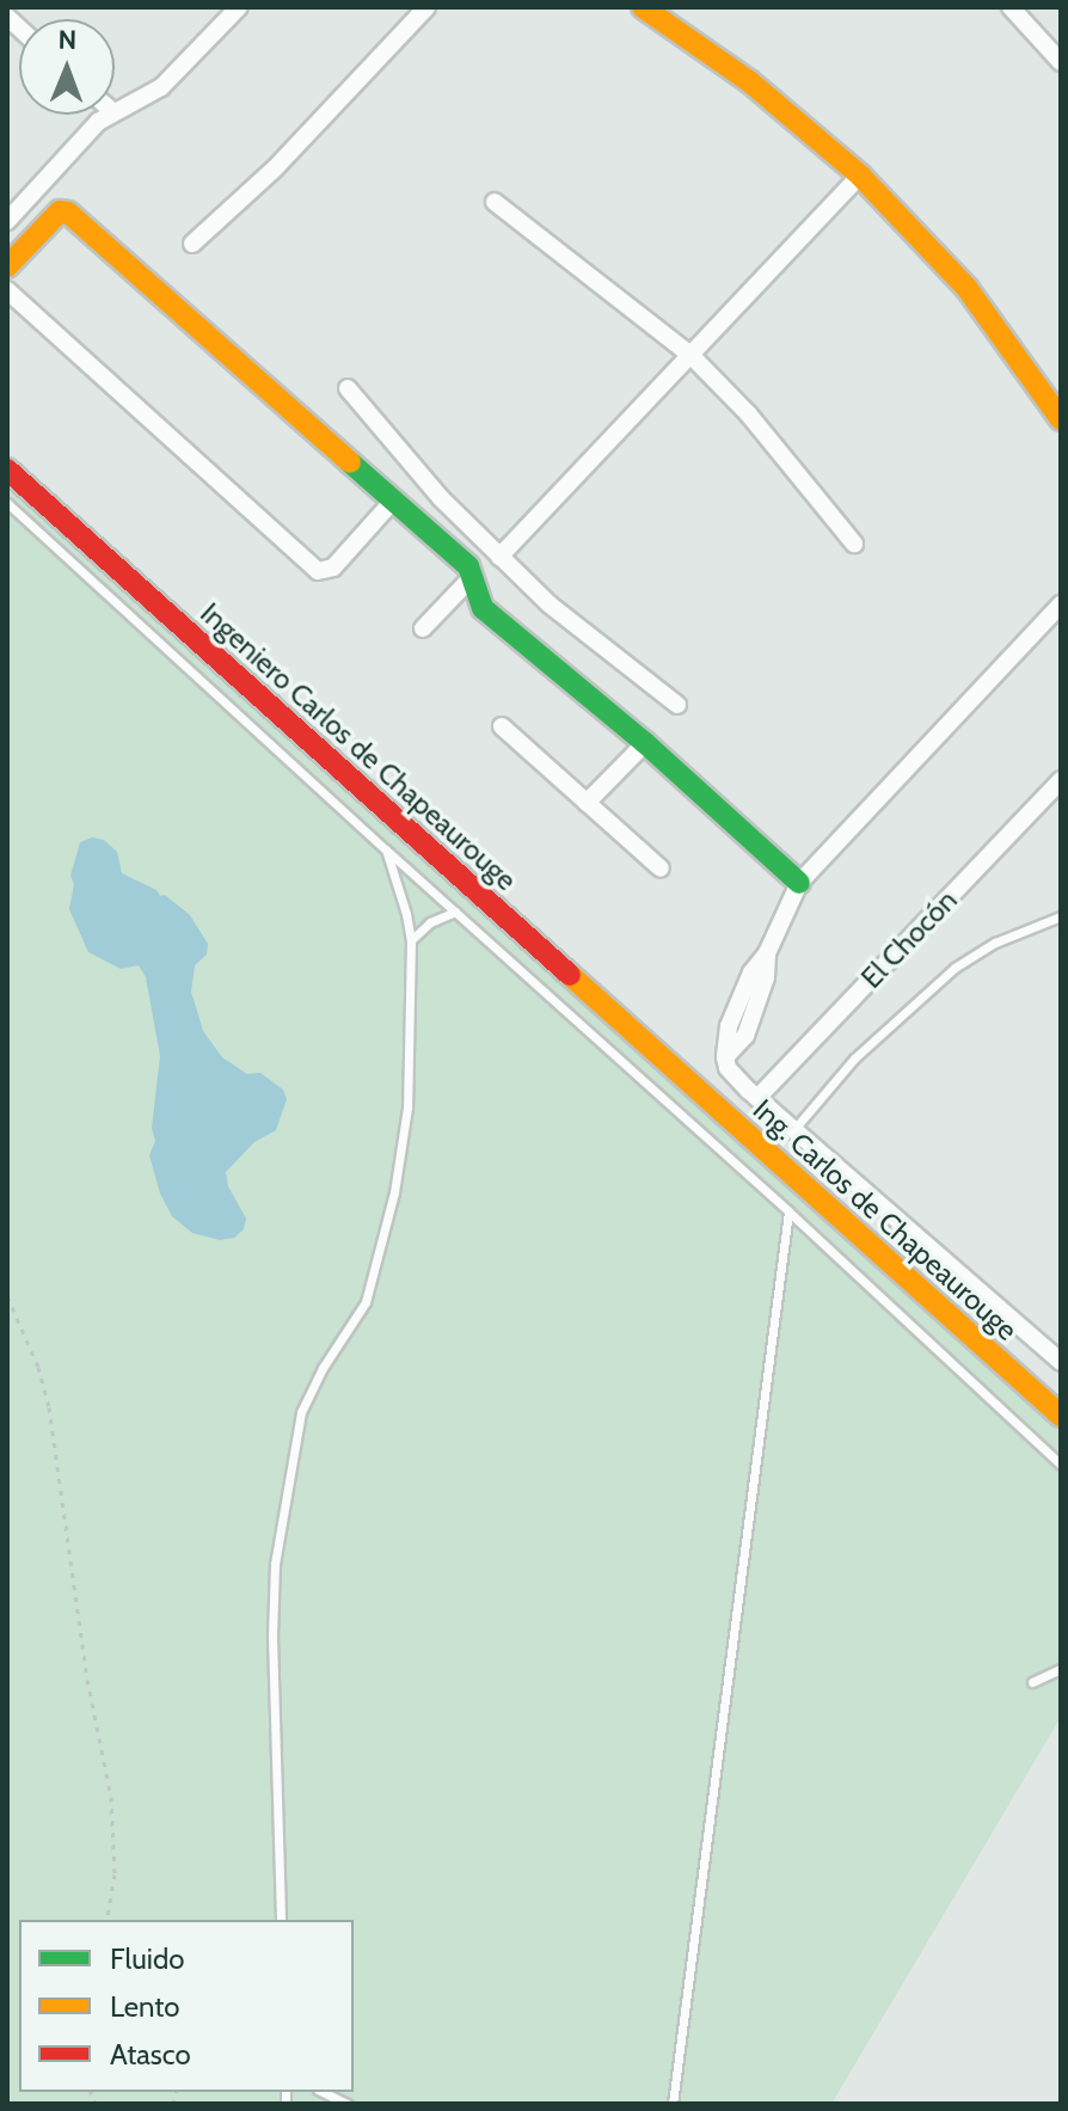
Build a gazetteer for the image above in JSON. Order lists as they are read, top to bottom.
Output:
{
  "streets": {
    "street": ["Ingeniero Carlos de Chapeaurouge", "El Chocón", "Ing. Carlos de Chapeaurouge"]
  },
  "crossings": [
    ["Ingeniero Carlos de Chapeaurouge", "Ing. Carlos de Chapeaurouge"]
  ],
  "legend": ["Fluido", "Lento", "Atasco"],
  "north": "top"
}
